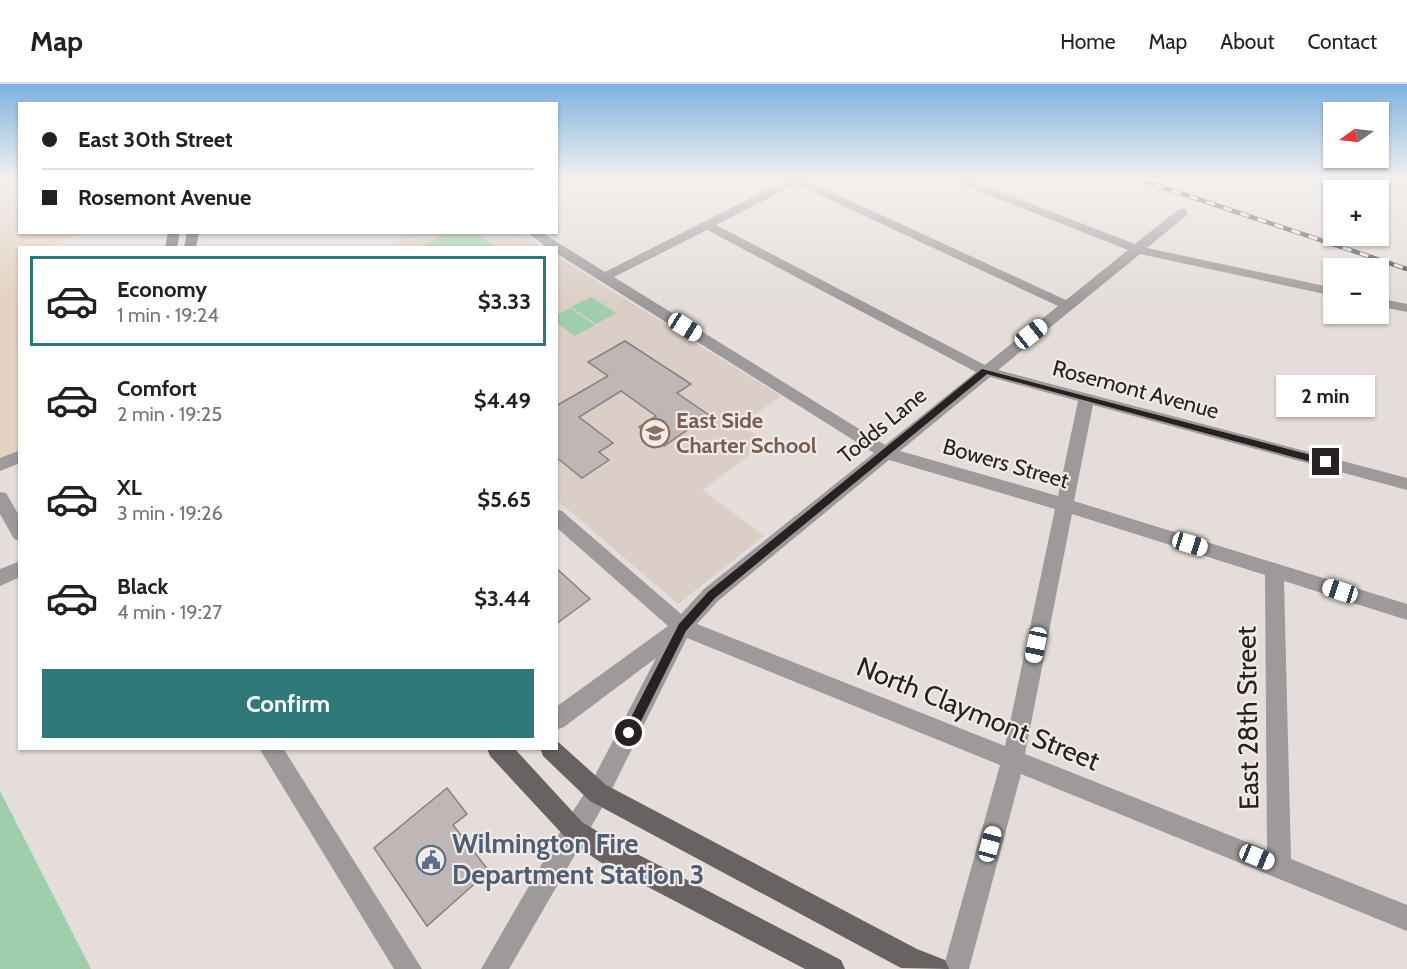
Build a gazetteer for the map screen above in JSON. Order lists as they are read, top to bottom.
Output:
{
  "streets": {
    "street": [
      "Rosemont Avenue",
      "Todds Lane",
      "Bowers Street",
      "North Claymont Street",
      "East 28th Street"
    ]
  },
  "crossings": [
    ["Rosemont Avenue", "Todds Lane"],
    ["Todds Lane", "Bowers Street"],
    ["Todds Lane", "North Claymont Street"],
    ["Bowers Street", "East 28th Street"],
    ["North Claymont Street", "East 28th Street"]
  ],
  "places": {
    "school or university": ["East Side Charter School"],
    "public building": ["Wilmington Fire Department Station 3"]
  },
  "north": "left",
  "page": {
    "header": "Map",
    "nav": [
      "Home",
      "Map",
      "About",
      "Contact"
    ],
    "map_buttons": ["+", "−"],
    "banner": ["East 30th Street", "Rosemont Avenue"],
    "list": [
      {
        "name": "Economy",
        "note": "1 min · 19:24",
        "value": "$3.33"
      },
      {
        "name": "Comfort",
        "note": "2 min · 19:25",
        "value": "$4.49"
      },
      {
        "name": "XL",
        "note": "3 min · 19:26",
        "value": "$5.65"
      },
      {
        "name": "Black",
        "note": "4 min · 19:27",
        "value": "$3.44"
      }
    ],
    "bubble": "2 min",
    "buttons": "Confirm"
  }
}
